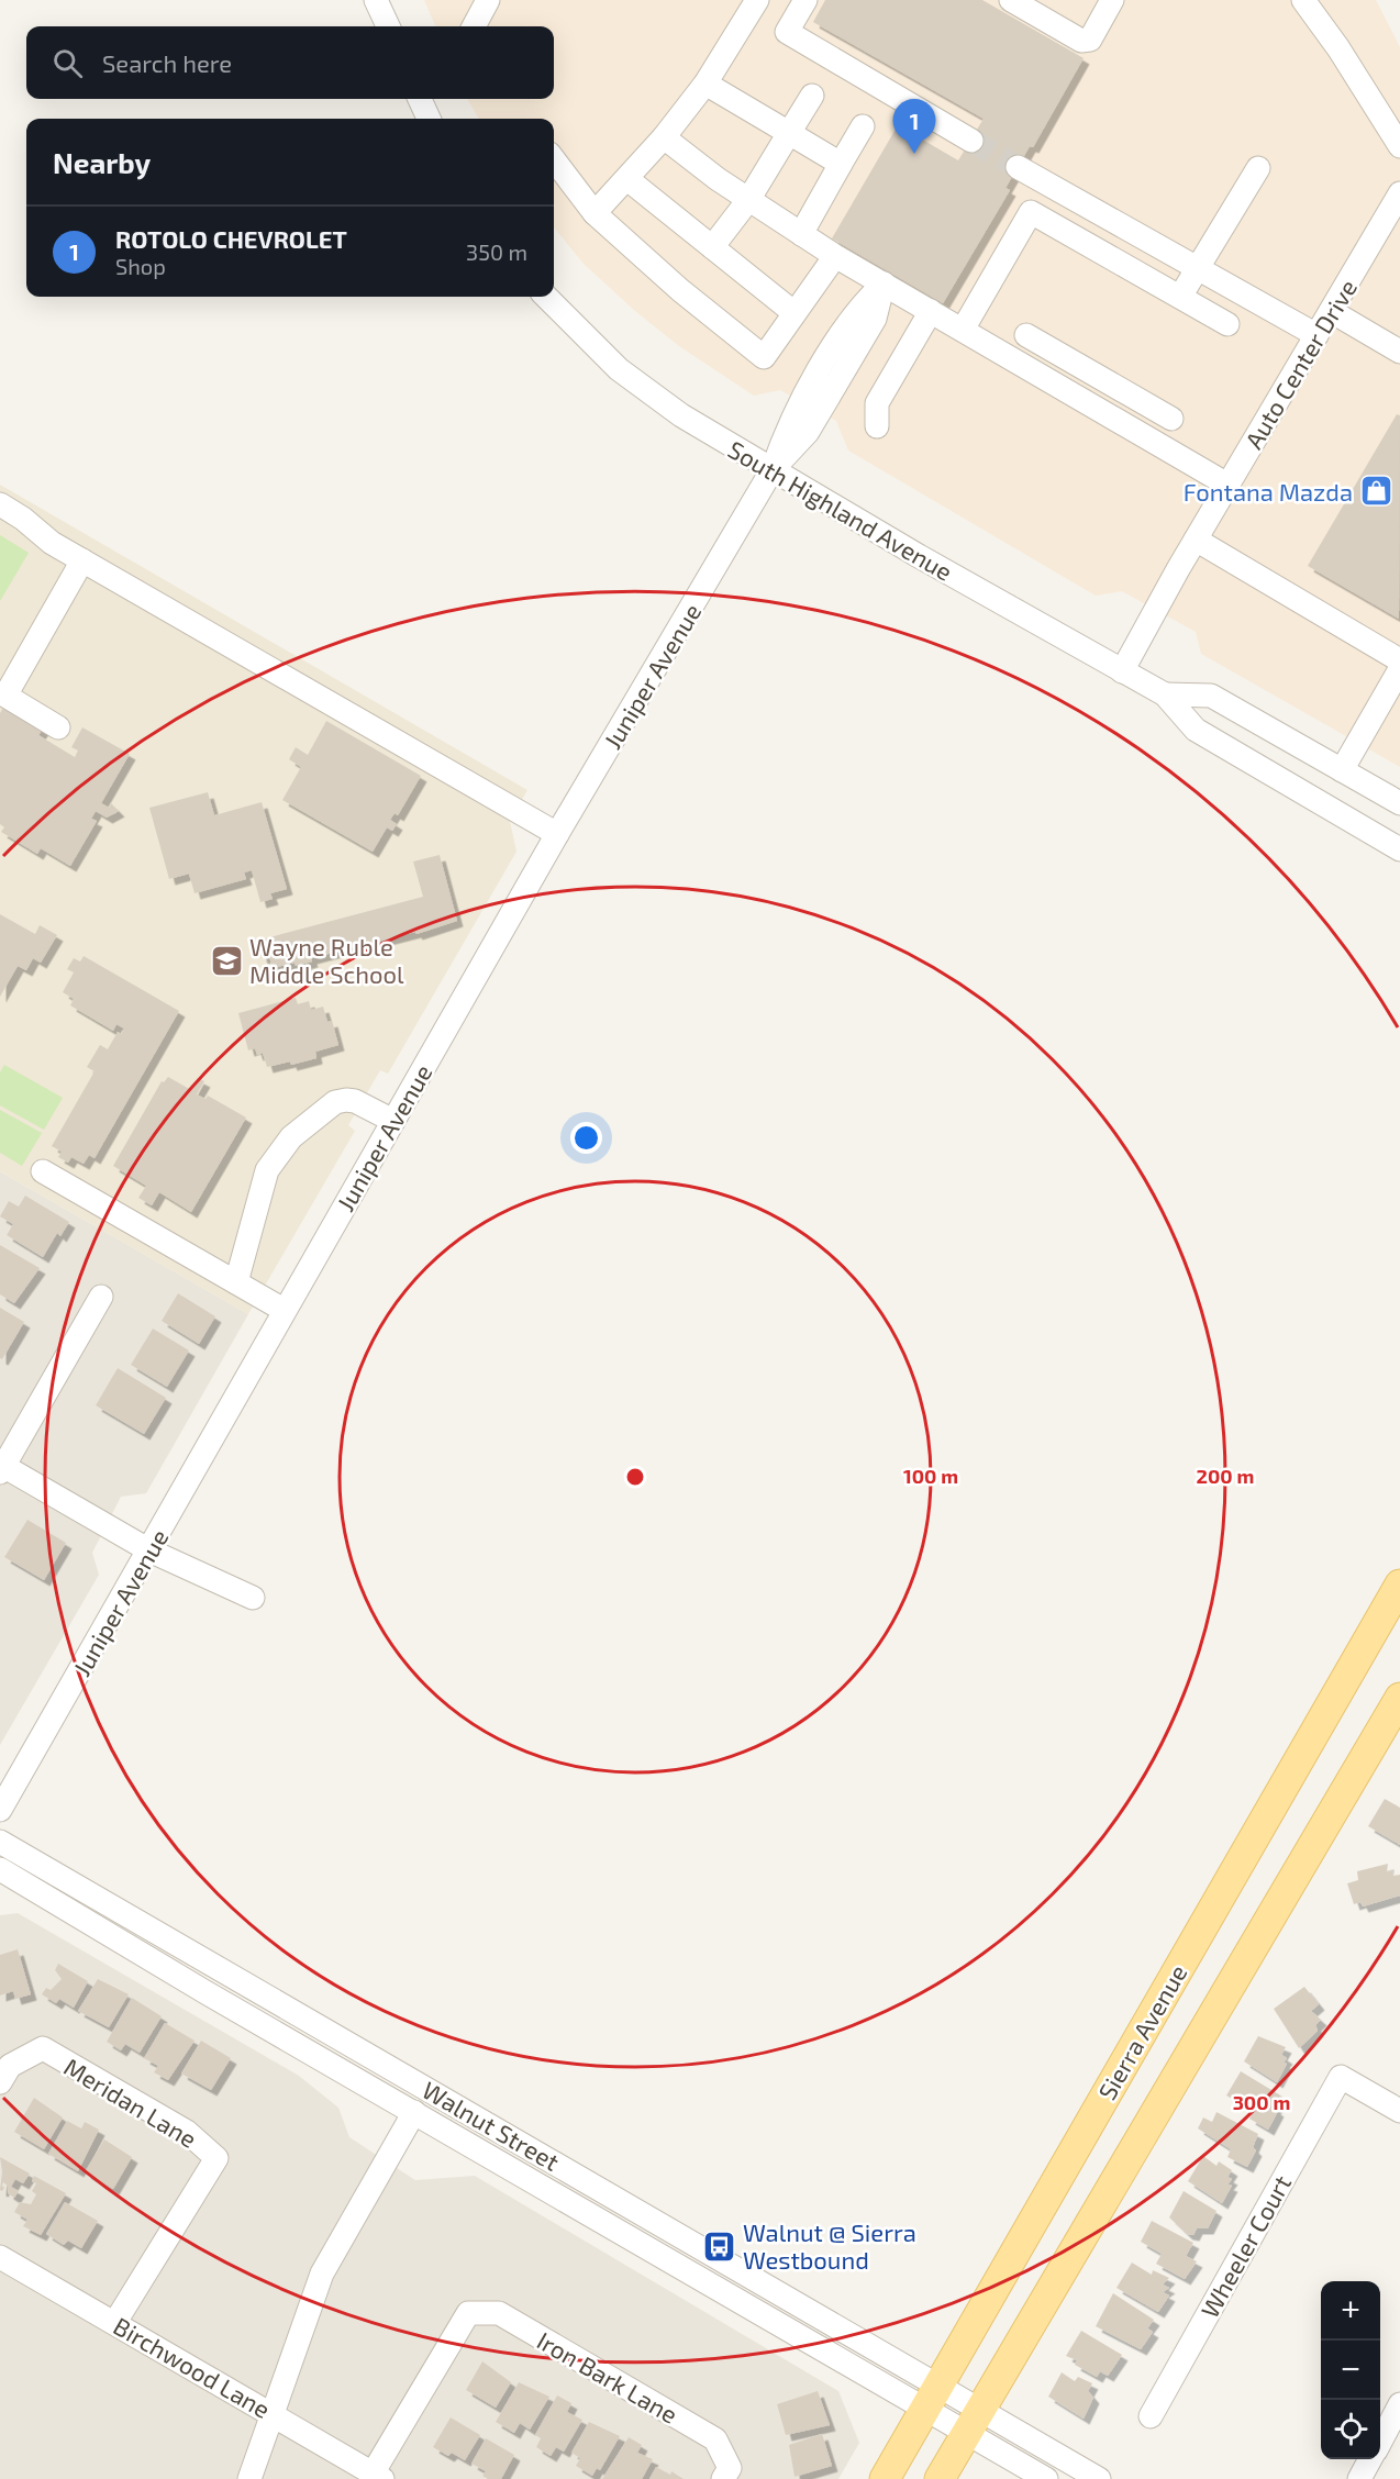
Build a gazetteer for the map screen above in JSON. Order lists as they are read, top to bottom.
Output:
{
  "streets": {
    "main road": ["Sierra Avenue"],
    "street": [
      "Auto Center Drive",
      "South Highland Avenue",
      "Juniper Avenue",
      "Meridan Lane",
      "Walnut Street",
      "Wheeler Court",
      "Birchwood Lane",
      "Iron Bark Lane"
    ]
  },
  "crossings": [
    ["Auto Center Drive", "South Highland Avenue"],
    ["South Highland Avenue", "Juniper Avenue"],
    ["Sierra Avenue", "Walnut Street"],
    ["Meridan Lane", "Birchwood Lane"],
    ["Birchwood Lane", "Iron Bark Lane"]
  ],
  "places": {
    "shop": ["Fontana Mazda"],
    "school or university": ["Wayne Ruble Middle School"],
    "bus stop": ["Walnut @ Sierra Westbound"]
  },
  "page": {
    "search": "Search here",
    "pins": "1",
    "heading": "Nearby",
    "list": [
      {
        "mark": "1",
        "name": "ROTOLO CHEVROLET",
        "note": "Shop",
        "value": "350 m"
      }
    ],
    "map_buttons": ["+", "−"]
  },
  "rings": ["100 m", "200 m", "300 m"]
}
